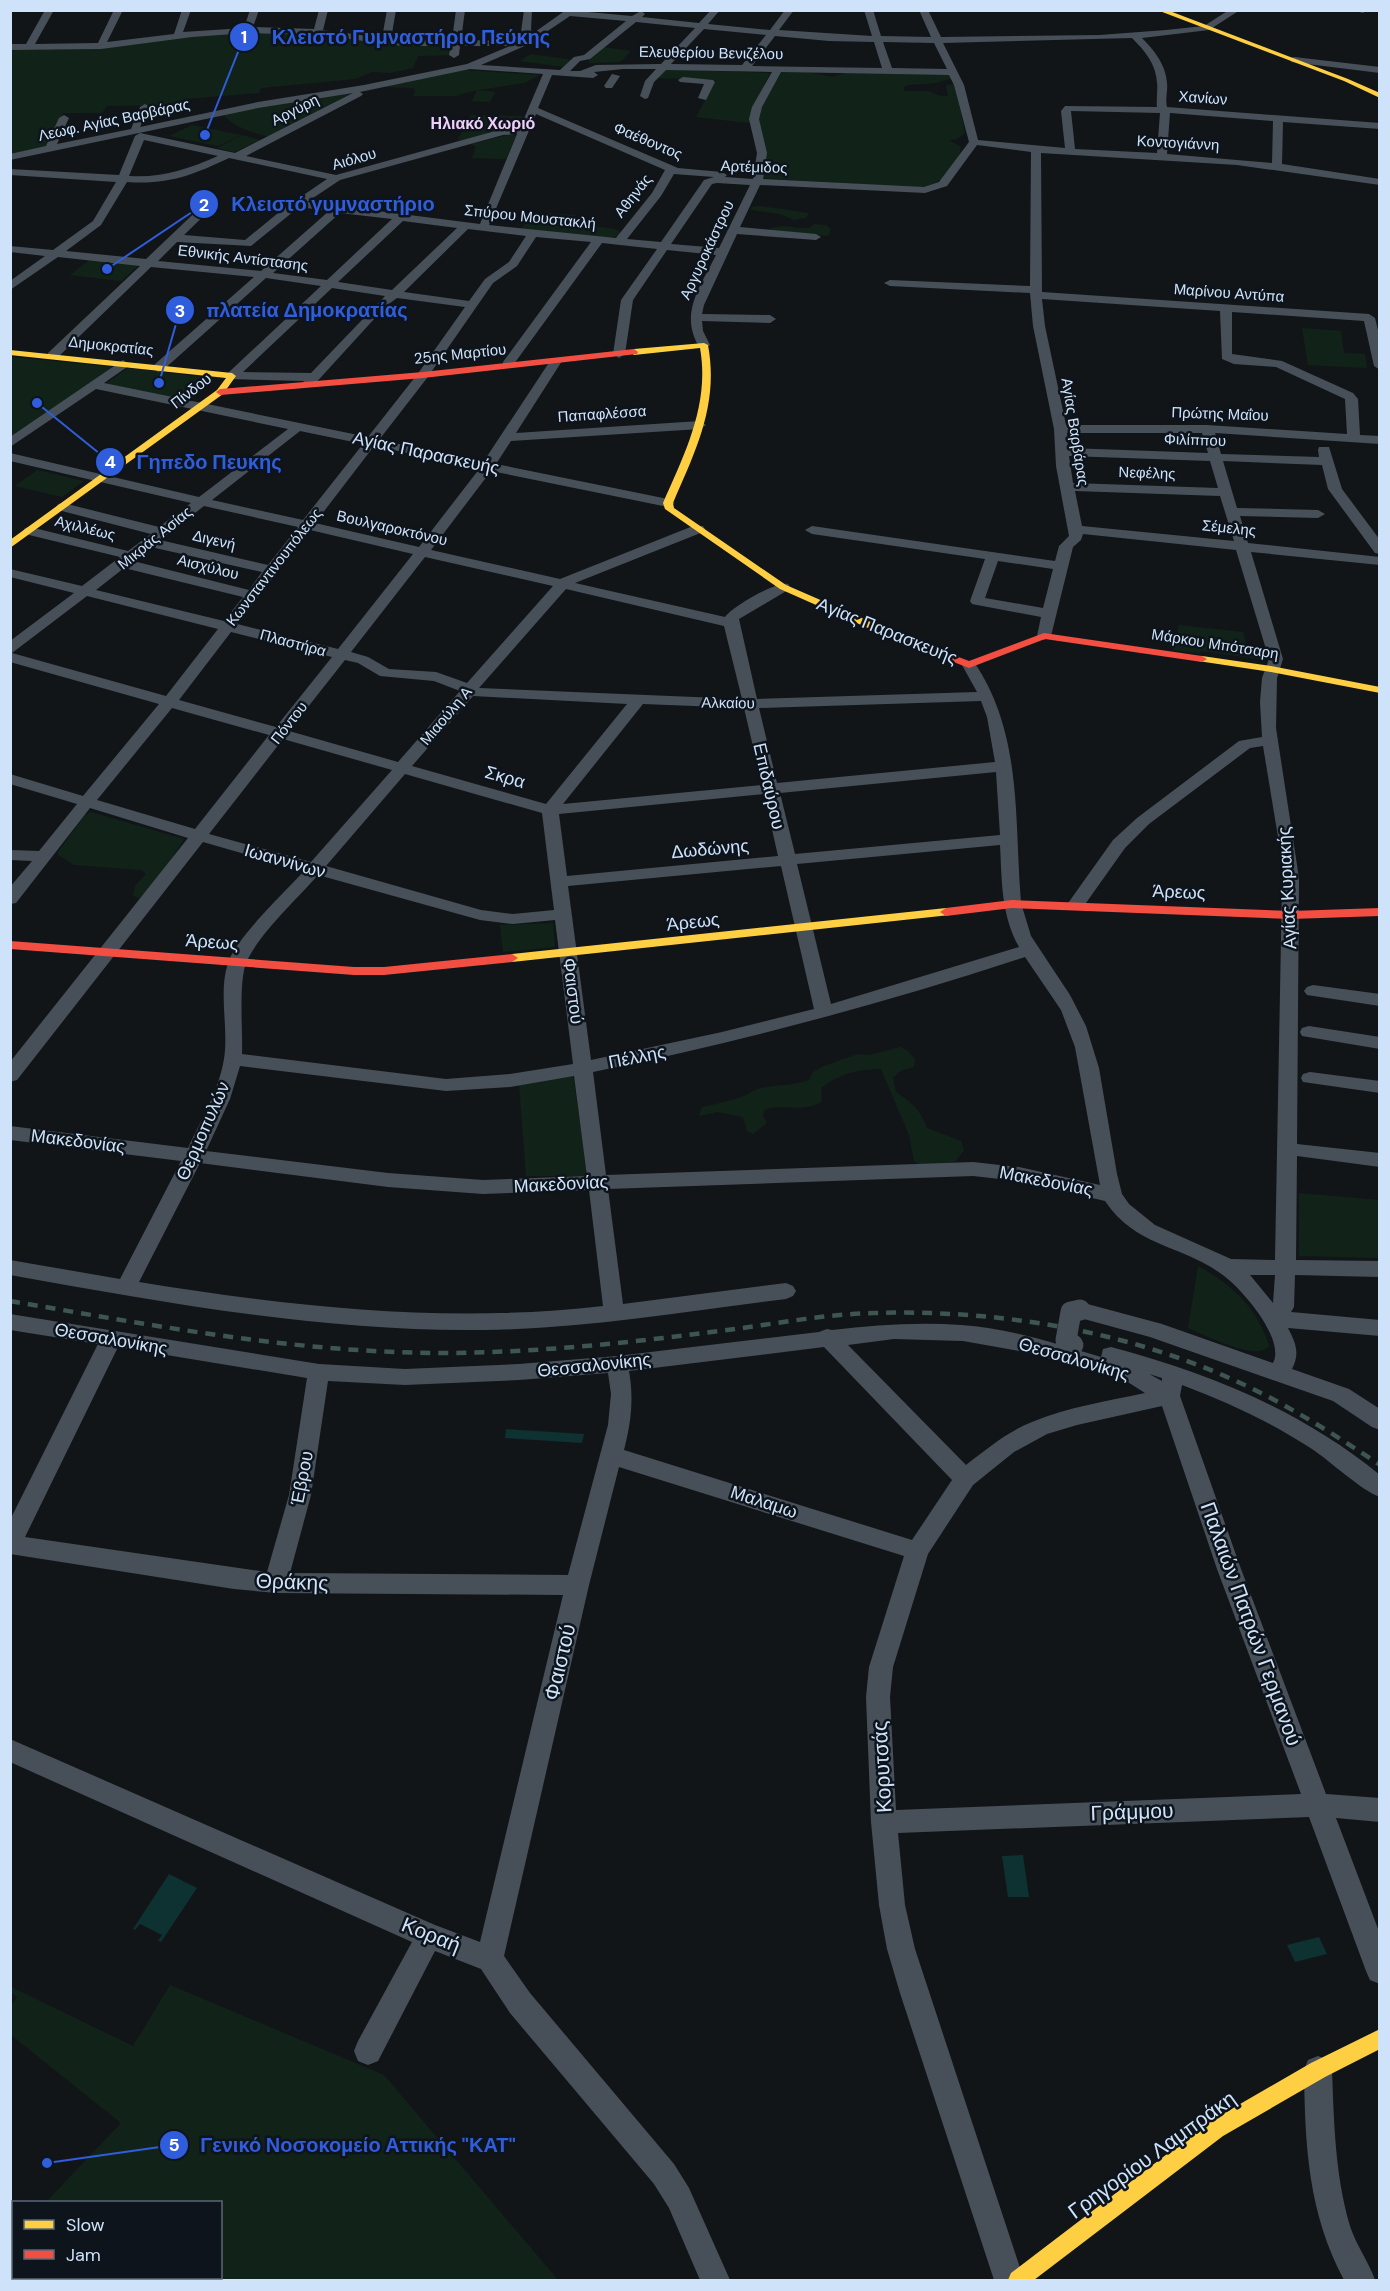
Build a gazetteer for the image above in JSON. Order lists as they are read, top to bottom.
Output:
{
  "streets": {
    "street": [
      "Ελευθερίου Βενιζέλου",
      "Χανίων",
      "Αργύρη",
      "Λεωφ. Αγίας Βαρβάρας",
      "Φαέθοντος",
      "Κοντογιάννη",
      "Αιόλου",
      "Αρτέμιδος",
      "Αθηνάς",
      "Σπύρου Μουστακλή",
      "Αργυροκάστρου",
      "Εθνικής Αντίστασης",
      "Μαρίνου Αντύπα",
      "Δημοκρατίας",
      "25ης Μαρτίου",
      "Πίνδου",
      "Παπαφλέσσα",
      "Πρώτης Μαΐου",
      "Αγίας Βαρβάρας",
      "Φιλίππου",
      "Αγίας Παρασκευής",
      "Νεφέλης",
      "Αχιλλέως",
      "Βουλγαροκτόνου",
      "Σέμελης",
      "Μικράς Ασίας",
      "Διγενή",
      "Αισχύλου",
      "Κωνσταντινουπόλεως",
      "Πλαστήρα",
      "Μάρκου Μπότσαρη",
      "Αλκαίου",
      "Μιαούλη Α",
      "Πόντου",
      "Σκρα",
      "Επιδαύρου",
      "Δωδώνης",
      "Ιωαννίνων",
      "Αγίας Κυριακής",
      "Άρεως",
      "Φαιστού",
      "Πέλλης",
      "Θερμοπυλών",
      "Μακεδονίας",
      "Θεσσαλονίκης",
      "Έβρου",
      "Μαλαμω",
      "Θράκης",
      "Παλαιών Πατρών Γερμανού",
      "Κορυτσάς",
      "Γράμμου",
      "Κοραή",
      "Γρηγορίου Λαμπράκη"
    ]
  },
  "crossings": [
    ["Ελευθερίου Βενιζέλου", "Λεωφ. Αγίας Βαρβάρας"],
    ["Ελευθερίου Βενιζέλου", "Αργυροκάστρου"],
    ["Χανίων", "Κοντογιάννη"],
    ["Αργύρη", "Λεωφ. Αγίας Βαρβάρας"],
    ["Φαέθοντος", "Αρτέμιδος"],
    ["Φαέθοντος", "Αθηνάς"],
    ["Φαέθοντος", "Αργυροκάστρου"],
    ["Κοντογιάννη", "Αρτέμιδος"],
    ["Κοντογιάννη", "Αγίας Βαρβάρας"],
    ["Αιόλου", "Σπύρου Μουστακλή"],
    ["Αιόλου", "Εθνικής Αντίστασης"],
    ["Αρτέμιδος", "Σπύρου Μουστακλή"],
    ["Αρτέμιδος", "Αργυροκάστρου"],
    ["Αρτέμιδος", "25ης Μαρτίου"],
    ["Αθηνάς", "Σπύρου Μουστακλή"],
    ["Σπύρου Μουστακλή", "Αργυροκάστρου"],
    ["Σπύρου Μουστακλή", "Πίνδου"],
    ["Σπύρου Μουστακλή", "Κωνσταντινουπόλεως"],
    ["Αργυροκάστρου", "25ης Μαρτίου"],
    ["Αργυροκάστρου", "Παπαφλέσσα"],
    ["Αργυροκάστρου", "Αγίας Παρασκευής"],
    ["Εθνικής Αντίστασης", "Πίνδου"],
    ["Εθνικής Αντίστασης", "Κωνσταντινουπόλεως"],
    ["Μαρίνου Αντύπα", "Αγίας Βαρβάρας"],
    ["Δημοκρατίας", "25ης Μαρτίου"],
    ["Δημοκρατίας", "Πίνδου"],
    ["25ης Μαρτίου", "Πίνδου"],
    ["25ης Μαρτίου", "Κωνσταντινουπόλεως"],
    ["25ης Μαρτίου", "Πόντου"],
    ["Πίνδου", "Αγίας Παρασκευής"],
    ["Πίνδου", "Αχιλλέως"],
    ["Πίνδου", "Βουλγαροκτόνου"],
    ["Παπαφλέσσα", "Πόντου"],
    ["Πρώτης Μαΐου", "Αγίας Βαρβάρας"],
    ["Πρώτης Μαΐου", "Αγίας Κυριακής"],
    ["Αγίας Βαρβάρας", "Φιλίππου"],
    ["Αγίας Βαρβάρας", "Νεφέλης"],
    ["Αγίας Βαρβάρας", "Σέμελης"],
    ["Φιλίππου", "Αγίας Κυριακής"],
    ["Αγίας Παρασκευής", "Μικράς Ασίας"],
    ["Αγίας Παρασκευής", "Κωνσταντινουπόλεως"],
    ["Αγίας Παρασκευής", "Αλκαίου"],
    ["Αγίας Παρασκευής", "Μιαούλη Α"],
    ["Αγίας Παρασκευής", "Πόντου"],
    ["Αγίας Παρασκευής", "Σκρα"],
    ["Αγίας Παρασκευής", "Δωδώνης"],
    ["Αγίας Παρασκευής", "Άρεως"],
    ["Αγίας Παρασκευής", "Πέλλης"],
    ["Αγίας Παρασκευής", "Μακεδονίας"],
    ["Νεφέλης", "Αγίας Κυριακής"],
    ["Αχιλλέως", "Μικράς Ασίας"],
    ["Αχιλλέως", "Αισχύλου"],
    ["Βουλγαροκτόνου", "Μικράς Ασίας"],
    ["Βουλγαροκτόνου", "Κωνσταντινουπόλεως"],
    ["Βουλγαροκτόνου", "Μιαούλη Α"],
    ["Βουλγαροκτόνου", "Πόντου"],
    ["Βουλγαροκτόνου", "Επιδαύρου"],
    ["Σέμελης", "Αγίας Κυριακής"],
    ["Μικράς Ασίας", "Διγενή"],
    ["Μικράς Ασίας", "Αισχύλου"],
    ["Μικράς Ασίας", "Πλαστήρα"],
    ["Διγενή", "Κωνσταντινουπόλεως"],
    ["Αισχύλου", "Κωνσταντινουπόλεως"],
    ["Κωνσταντινουπόλεως", "Πλαστήρα"],
    ["Κωνσταντινουπόλεως", "Σκρα"],
    ["Κωνσταντινουπόλεως", "Ιωαννίνων"],
    ["Πλαστήρα", "Αλκαίου"],
    ["Πλαστήρα", "Μιαούλη Α"],
    ["Πλαστήρα", "Πόντου"],
    ["Μάρκου Μπότσαρη", "Αγίας Κυριακής"],
    ["Αλκαίου", "Μιαούλη Α"],
    ["Αλκαίου", "Επιδαύρου"],
    ["Μιαούλη Α", "Σκρα"],
    ["Μιαούλη Α", "Ιωαννίνων"],
    ["Μιαούλη Α", "Άρεως"],
    ["Μιαούλη Α", "Θερμοπυλών"],
    ["Πόντου", "Σκρα"],
    ["Πόντου", "Ιωαννίνων"],
    ["Πόντου", "Άρεως"],
    ["Σκρα", "Επιδαύρου"],
    ["Σκρα", "Φαιστού"],
    ["Επιδαύρου", "Δωδώνης"],
    ["Επιδαύρου", "Άρεως"],
    ["Επιδαύρου", "Πέλλης"],
    ["Δωδώνης", "Φαιστού"],
    ["Ιωαννίνων", "Φαιστού"],
    ["Αγίας Κυριακής", "Άρεως"],
    ["Άρεως", "Φαιστού"],
    ["Άρεως", "Θερμοπυλών"],
    ["Φαιστού", "Πέλλης"],
    ["Φαιστού", "Μακεδονίας"],
    ["Φαιστού", "Θεσσαλονίκης"],
    ["Φαιστού", "Μαλαμω"],
    ["Φαιστού", "Θράκης"],
    ["Φαιστού", "Κοραή"],
    ["Πέλλης", "Θερμοπυλών"],
    ["Θερμοπυλών", "Μακεδονίας"],
    ["Θεσσαλονίκης", "Έβρου"],
    ["Θεσσαλονίκης", "Παλαιών Πατρών Γερμανού"],
    ["Θεσσαλονίκης", "Κορυτσάς"],
    ["Έβρου", "Θράκης"],
    ["Μαλαμω", "Κορυτσάς"],
    ["Παλαιών Πατρών Γερμανού", "Κορυτσάς"],
    ["Παλαιών Πατρών Γερμανού", "Γράμμου"],
    ["Κορυτσάς", "Γράμμου"]
  ],
  "districts": ["Ηλιακό Χωριό"],
  "places": [
    "Κλειστό Γυμναστήριο Πεύκης",
    "Κλειστό γυμναστήριο",
    "πλατεία Δημοκρατίας",
    "Γηπεδο Πευκης",
    "Γενικό Νοσοκομείο Αττικής \"ΚΑΤ\""
  ],
  "legend": ["Slow", "Jam"]
}
